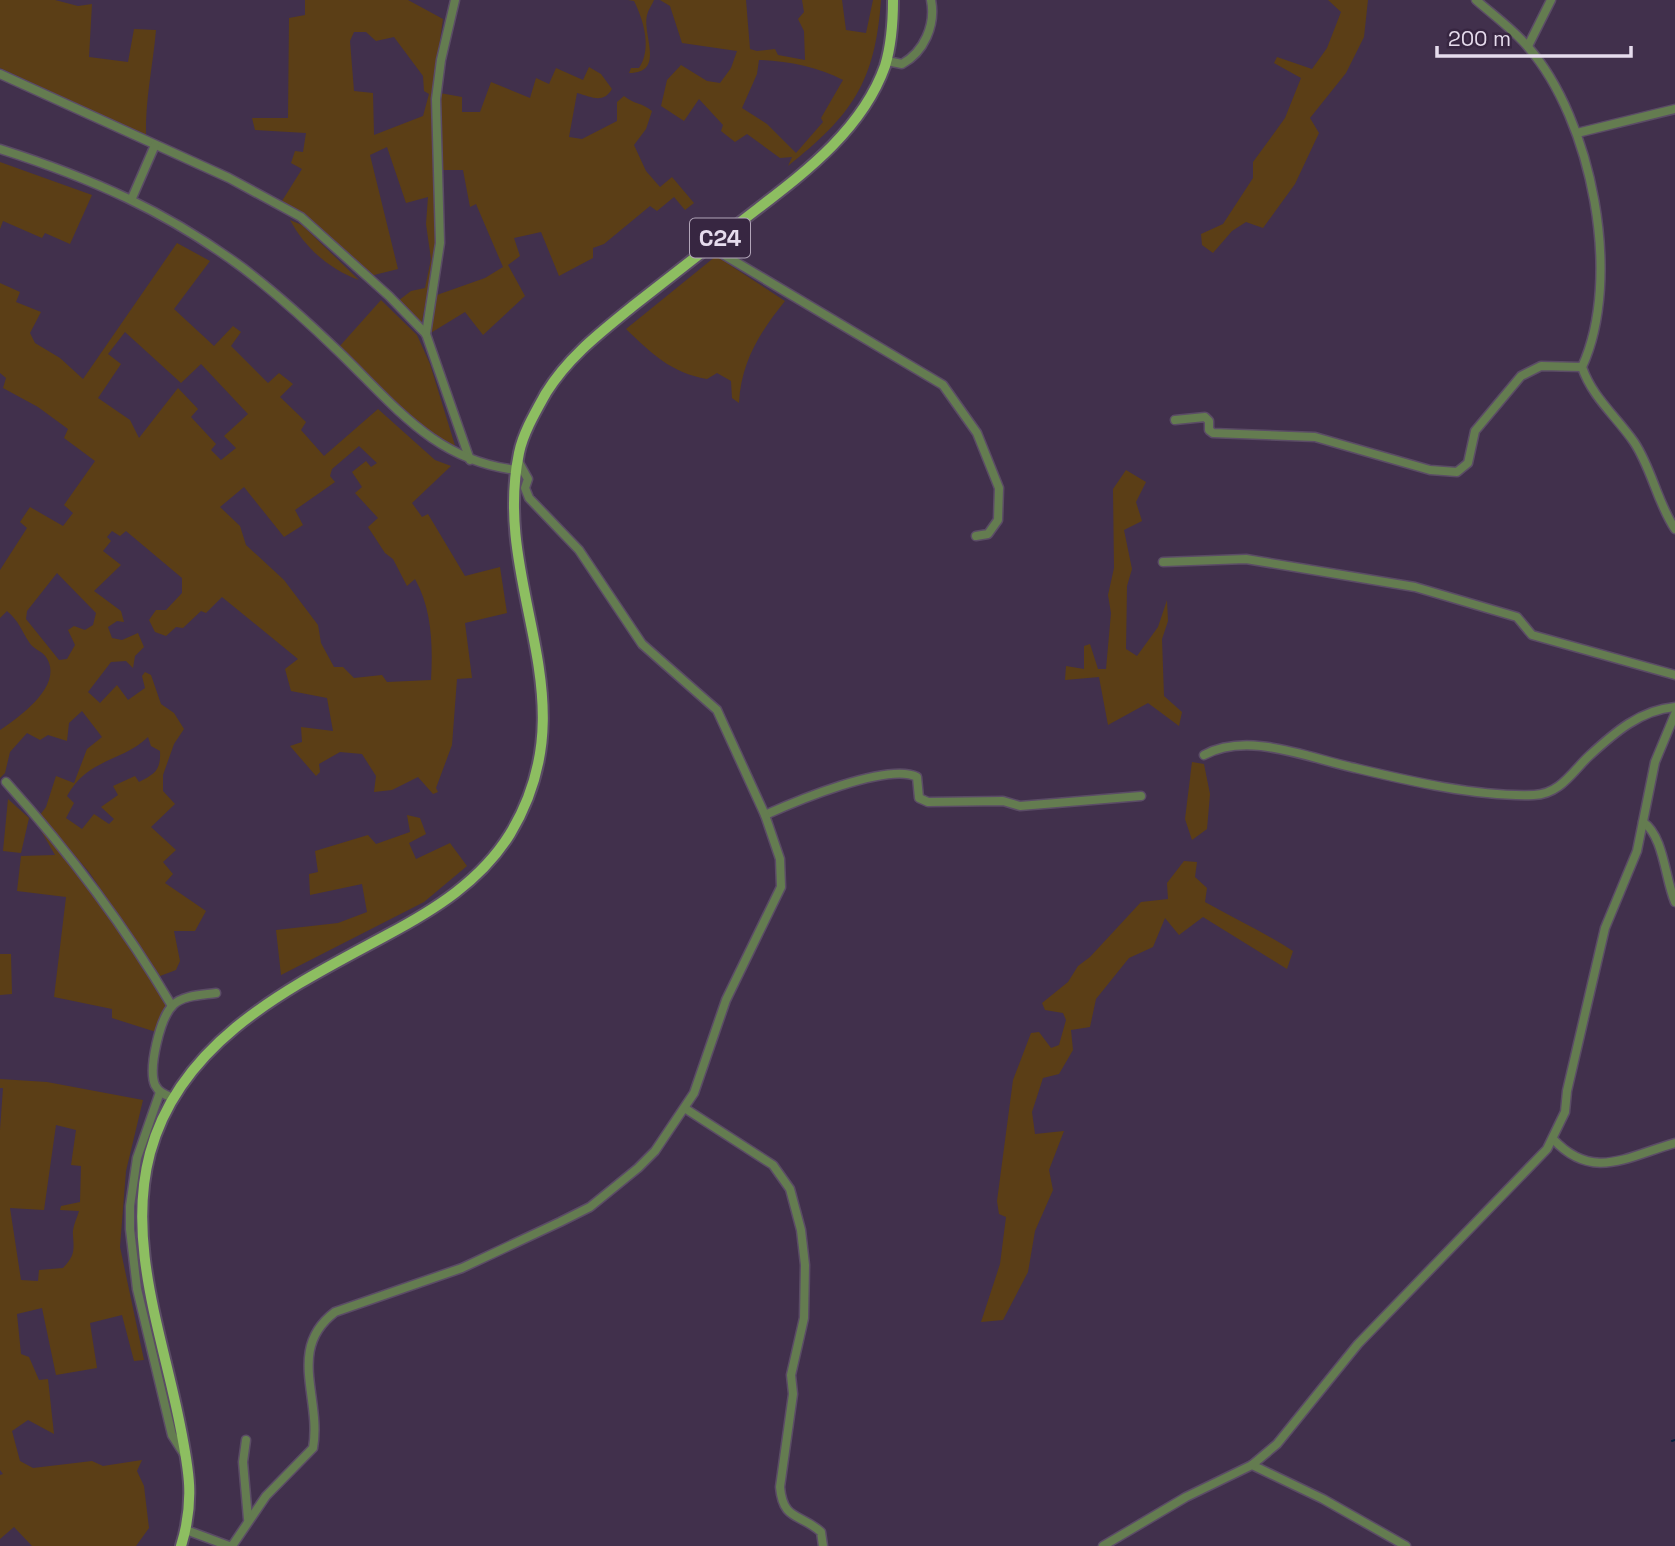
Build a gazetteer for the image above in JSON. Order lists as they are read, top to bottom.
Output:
{
  "streets": {
    "main road": ["C24"]
  },
  "scale_bar": "200 m"
}
